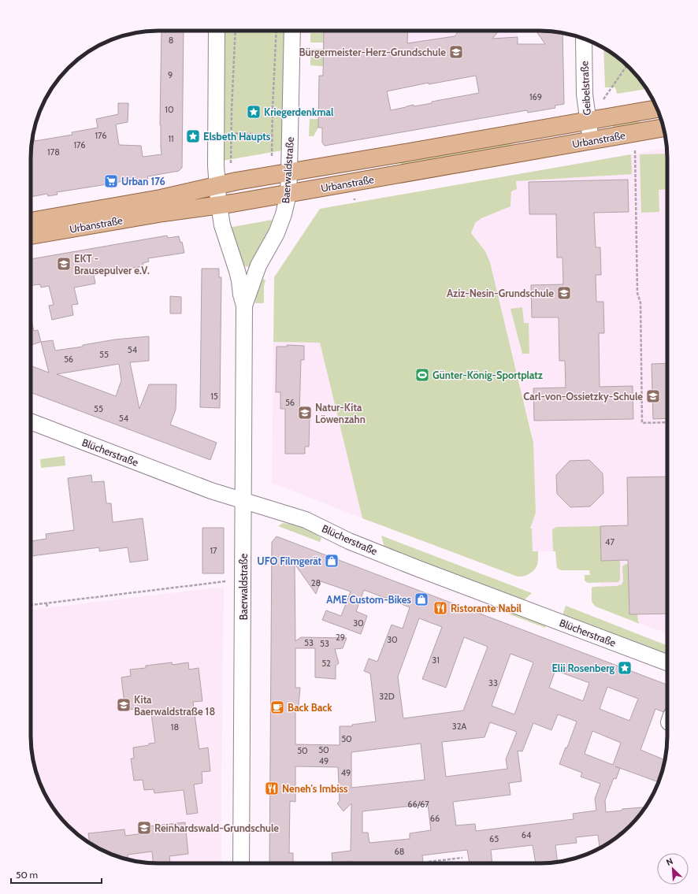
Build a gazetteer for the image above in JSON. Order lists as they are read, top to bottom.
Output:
{
  "streets": {
    "main road": ["Urbanstraße"],
    "street": ["Geibelstraße", "Baerwaldstraße", "Blücherstraße"]
  },
  "crossings": [
    ["Geibelstraße", "Urbanstraße"],
    ["Urbanstraße", "Baerwaldstraße"],
    ["Baerwaldstraße", "Blücherstraße"]
  ],
  "places": {
    "school or university": [
      "Bürgermeister-Herz-Grundschule",
      "EKT - Brausepulver e.V.",
      "Aziz-Nesin-Grundschule",
      "Carl-von-Ossietzky-Schule",
      "Natur-Kita Löwenzahn",
      "Kita Baerwaldstraße 18",
      "Reinhardswald-Grundschule"
    ],
    "place": ["Kriegerdenkmal", "Elsbeth Haupts", "Elii Rosenberg"],
    "supermarket": ["Urban 176"],
    "sports": ["Günter-König-Sportplatz"],
    "shop": ["UFO Filmgerät", "AME Custom-Bikes"],
    "restaurant": ["Ristorante Nabil", "Neneh's Imbiss"],
    "cafe": ["Back Back"]
  },
  "house_numbers": [
    "8",
    "9",
    "169",
    "10",
    "176",
    "11",
    "176",
    "178",
    "54",
    "55",
    "56",
    "15",
    "56",
    "55",
    "54",
    "47",
    "17",
    "28",
    "30",
    "29",
    "30",
    "53",
    "53",
    "31",
    "52",
    "33",
    "32D",
    "32A",
    "18",
    "50",
    "50",
    "50",
    "49",
    "49",
    "66/67",
    "66",
    "64",
    "65",
    "68"
  ],
  "scale_bar": "50 m",
  "north": "top left"
}
